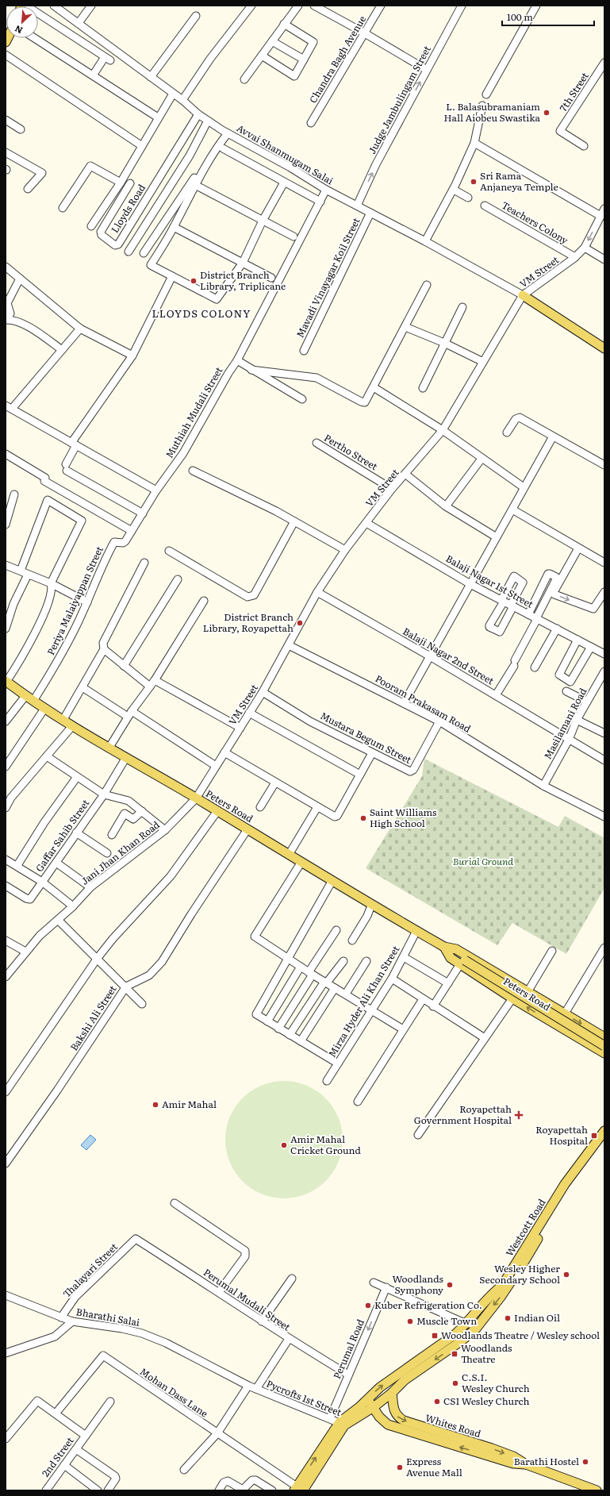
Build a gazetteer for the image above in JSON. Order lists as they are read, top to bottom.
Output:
{
  "streets": {
    "main road": ["Peters Road", "Westcott Road", "Whites Road"],
    "street": [
      "Chandra Bagh Avenue",
      "7th Street",
      "Judge Jambulingam Street",
      "Avvai Shanmugam Salai",
      "Lloyds Road",
      "Teachers Colony",
      "VM Street",
      "Mavadi Vinayagar Koil Street",
      "Muthiah Mudali Street",
      "Pertho Street",
      "Balaji Nagar 1st Street",
      "Periya Malaiyappan Street",
      "Balaji Nagar 2nd Street",
      "Pooram Prakasam Road",
      "Masilamani Road",
      "Mustara Begum Street",
      "Gaffar Sahib Street",
      "Jani Jhan Khan Road",
      "Mirza Hyder Ali Khan Street",
      "Bakshi Ali Street",
      "Thalayari Street",
      "Perumal Mudali Street",
      "Bharathi Salai",
      "Perumal Road",
      "Mohan Dass Lane",
      "Pycrofts 1st Street",
      "2nd Street"
    ]
  },
  "crossings": [
    ["Judge Jambulingam Street", "Avvai Shanmugam Salai"],
    ["Avvai Shanmugam Salai", "Lloyds Road"],
    ["Avvai Shanmugam Salai", "VM Street"],
    ["Avvai Shanmugam Salai", "Mavadi Vinayagar Koil Street"],
    ["Avvai Shanmugam Salai", "Muthiah Mudali Street"],
    ["Teachers Colony", "VM Street"],
    ["VM Street", "Pertho Street"],
    ["VM Street", "Balaji Nagar 1st Street"],
    ["VM Street", "Balaji Nagar 2nd Street"],
    ["VM Street", "Pooram Prakasam Road"],
    ["VM Street", "Mustara Begum Street"],
    ["VM Street", "Peters Road"],
    ["VM Street", "Jani Jhan Khan Road"],
    ["Muthiah Mudali Street", "Periya Malaiyappan Street"],
    ["Periya Malaiyappan Street", "Peters Road"],
    ["Balaji Nagar 2nd Street", "Masilamani Road"],
    ["Pooram Prakasam Road", "Masilamani Road"],
    ["Pooram Prakasam Road", "Mustara Begum Street"],
    ["Peters Road", "Gaffar Sahib Street"],
    ["Peters Road", "Jani Jhan Khan Road"],
    ["Peters Road", "Mirza Hyder Ali Khan Street"],
    ["Peters Road", "Bakshi Ali Street"],
    ["Westcott Road", "Pycrofts 1st Street"],
    ["Westcott Road", "Whites Road"],
    ["Thalayari Street", "Perumal Mudali Street"],
    ["Thalayari Street", "Bharathi Salai"],
    ["Perumal Mudali Street", "Perumal Road"],
    ["Bharathi Salai", "Pycrofts 1st Street"],
    ["Perumal Road", "Pycrofts 1st Street"]
  ],
  "one_way": ["Judge Jambulingam Street", "Perumal Road"],
  "districts": ["LLOYDS COLONY"],
  "parks": ["Burial Ground"],
  "places": {
    "other": [
      "L. Balasubramaniam Hall Aiobeu Swastika",
      "Sri Rama Anjaneya Temple",
      "District Branch Library, Triplicane",
      "District Branch Library, Royapettah",
      "Saint Williams High School",
      "Amir Mahal",
      "Amir Mahal Cricket Ground",
      "Wesley Higher Secondary School",
      "Woodlands Symphony",
      "Kuber Refrigeration Co.",
      "Indian Oil",
      "Muscle Town",
      "C.S.I. Wesley Church",
      "CSI Wesley Church",
      "Barathi Hostel",
      "Express Avenue Mall"
    ],
    "health": ["Royapettah Government Hospital"],
    "transit": ["Royapettah Hospital", "Woodlands Theatre / Wesley school", "Woodlands Theatre"]
  },
  "scale_bar": "100 m",
  "north": "bottom left"
}
